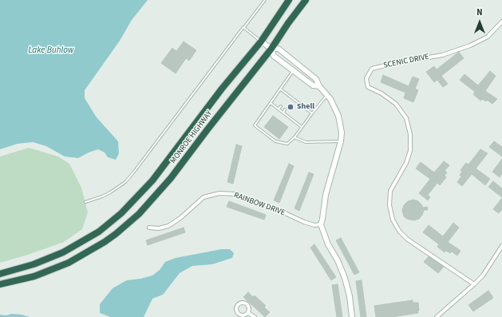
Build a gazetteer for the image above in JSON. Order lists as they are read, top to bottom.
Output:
{
  "streets": {
    "highway": ["MONROE HIGHWAY"],
    "street": ["SCENIC DRIVE", "RAINBOW DRIVE"]
  },
  "water": ["Lake Buhlow"],
  "places": ["Shell"],
  "north": "top"
}
